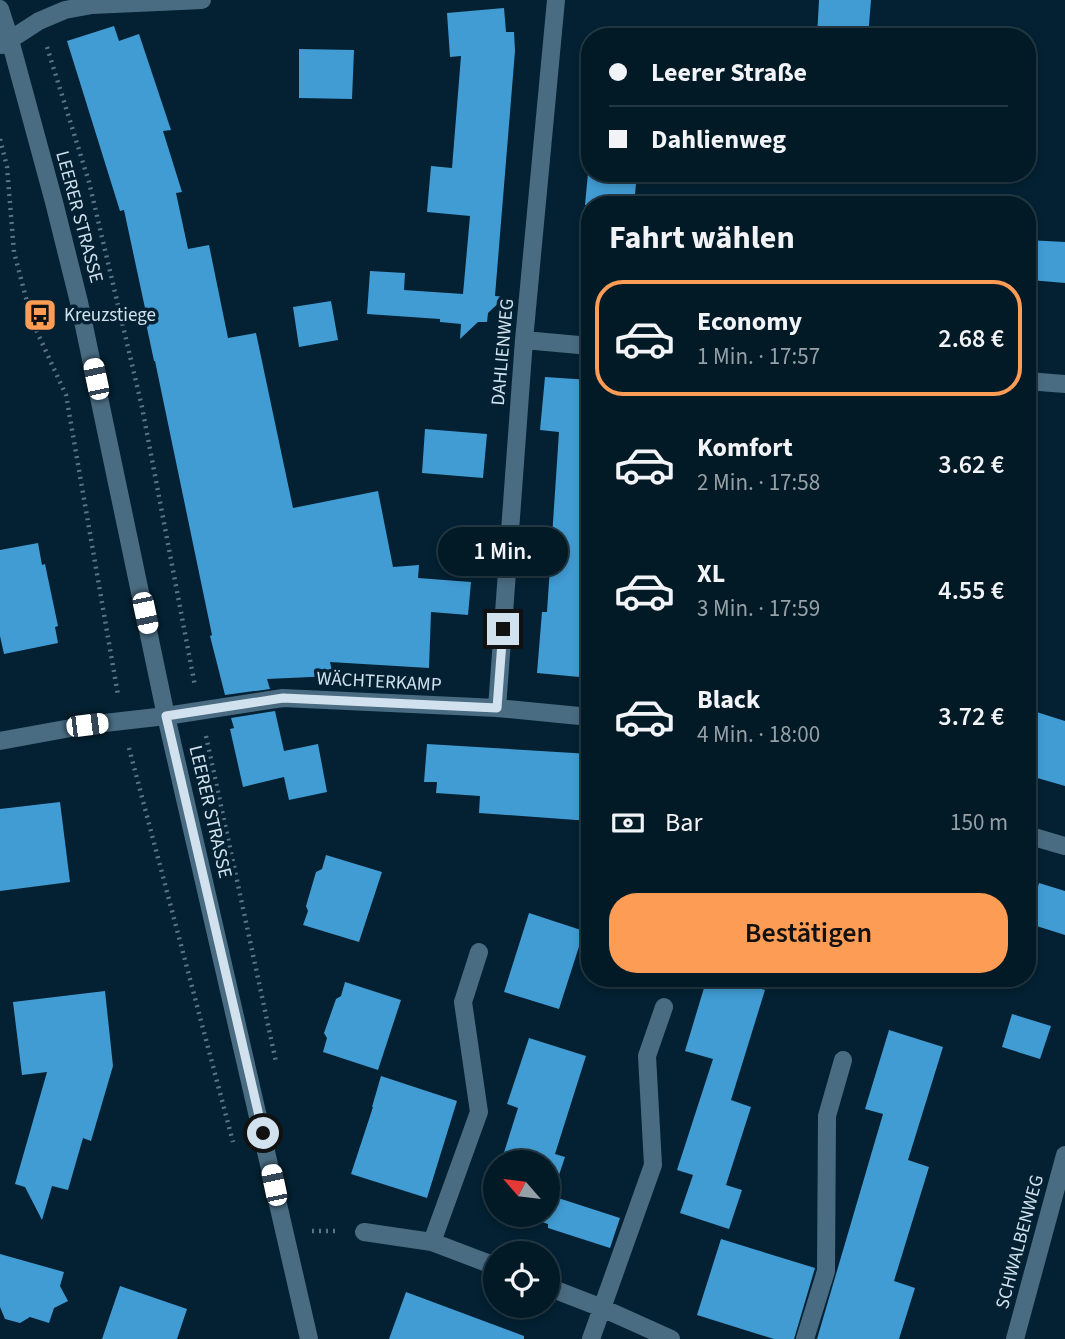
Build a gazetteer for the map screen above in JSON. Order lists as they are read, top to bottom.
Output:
{
  "streets": {
    "street": [
      "LEERER STRASSE",
      "DAHLIENWEG",
      "WÄCHTERKAMP",
      "SCHWALBENWEG"
    ]
  },
  "crossings": [
    ["LEERER STRASSE", "WÄCHTERKAMP"],
    ["DAHLIENWEG", "WÄCHTERKAMP"]
  ],
  "places": {
    "bus stop": ["Kreuzstiege"]
  },
  "north": "top left",
  "page": {
    "banner": ["Leerer Straße", "Dahlienweg"],
    "heading": "Fahrt wählen",
    "list": [
      {
        "name": "Economy",
        "note": "1 Min. · 17:57",
        "value": "2.68 €"
      },
      {
        "name": "Komfort",
        "note": "2 Min. · 17:58",
        "value": "3.62 €"
      },
      {
        "name": "XL",
        "note": "3 Min. · 17:59",
        "value": "4.55 €"
      },
      {
        "name": "Black",
        "note": "4 Min. · 18:00",
        "value": "3.72 €"
      }
    ],
    "bubble": "1 Min.",
    "pay": ["Bar", "150 m"],
    "buttons": "Bestätigen"
  }
}
